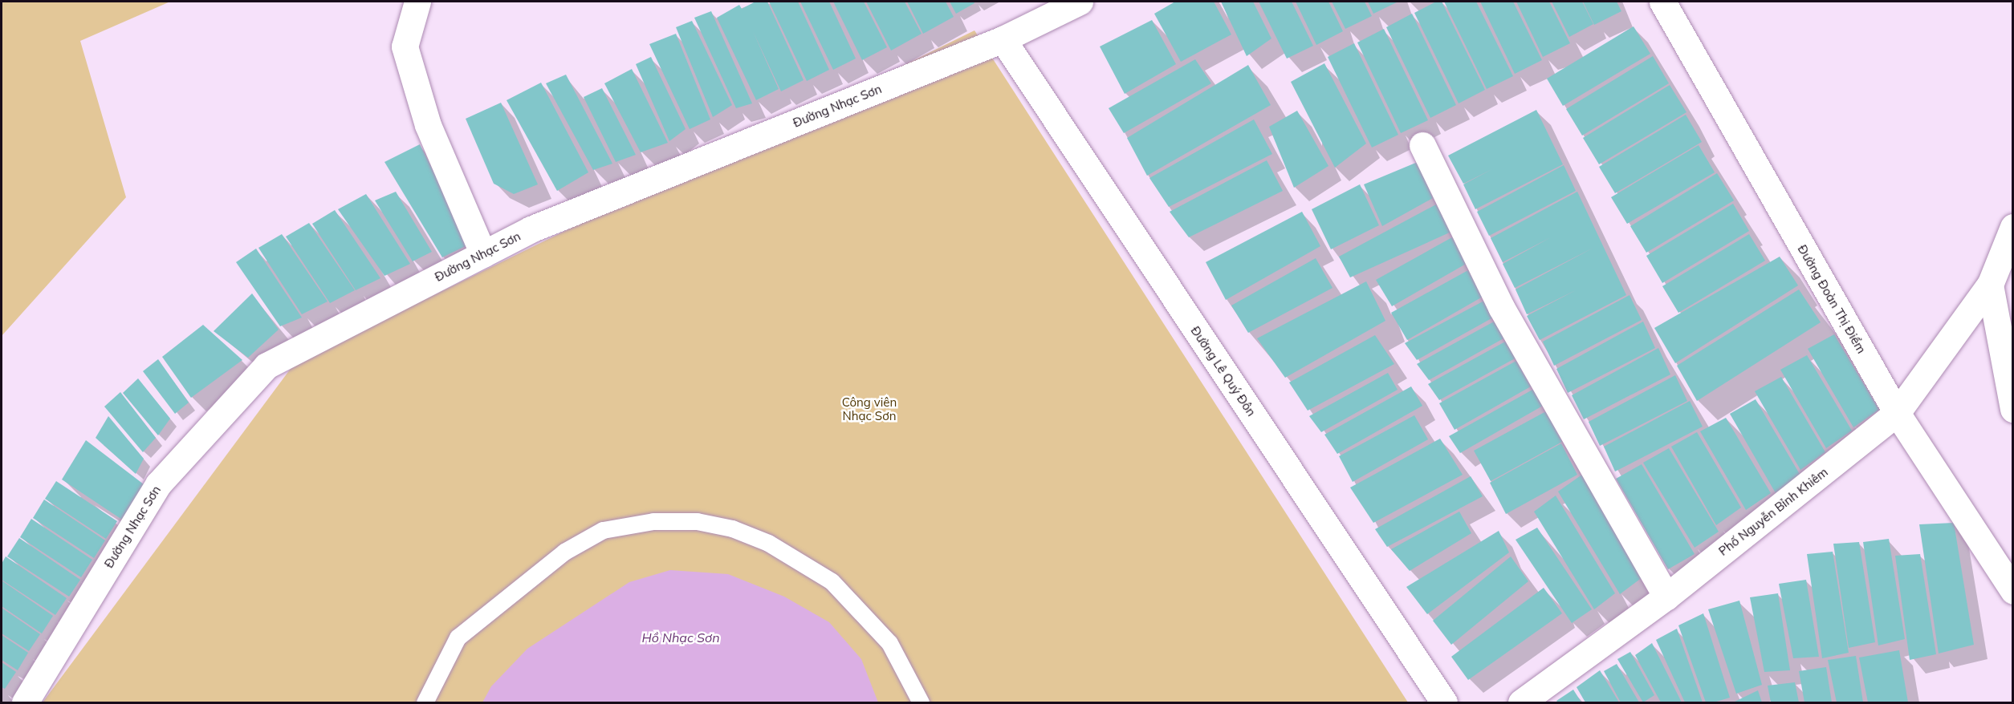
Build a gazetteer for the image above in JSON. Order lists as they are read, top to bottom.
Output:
{
  "streets": {
    "street": [
      "Đường Nhạc Sơn",
      "Đường Đoàn Thị Điểm",
      "Đường Lê Quý Đôn",
      "Phố Nguyễn Bỉnh Khiêm"
    ]
  },
  "crossings": [
    ["Đường Nhạc Sơn", "Đường Lê Quý Đôn"],
    ["Đường Đoàn Thị Điểm", "Phố Nguyễn Bỉnh Khiêm"]
  ],
  "water": ["Hồ Nhạc Sơn"],
  "parks": ["Công viên Nhạc Sơn"]
}
